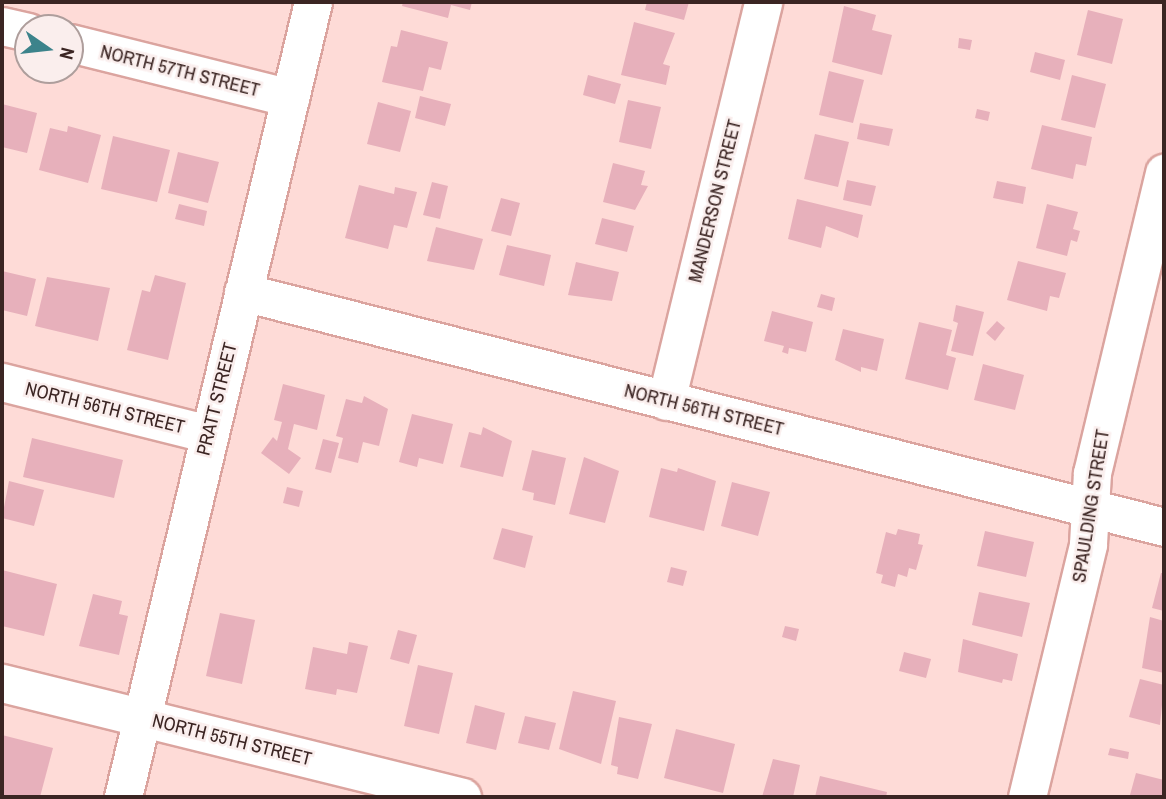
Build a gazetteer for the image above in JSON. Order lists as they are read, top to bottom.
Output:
{
  "streets": {
    "street": [
      "NORTH 57TH STREET",
      "MANDERSON STREET",
      "PRATT STREET",
      "NORTH 56TH STREET",
      "SPAULDING STREET",
      "NORTH 55TH STREET"
    ]
  },
  "crossings": [
    ["NORTH 57TH STREET", "PRATT STREET"],
    ["MANDERSON STREET", "NORTH 56TH STREET"],
    ["PRATT STREET", "NORTH 56TH STREET"],
    ["PRATT STREET", "NORTH 55TH STREET"],
    ["NORTH 56TH STREET", "SPAULDING STREET"]
  ],
  "north": "right"
}
